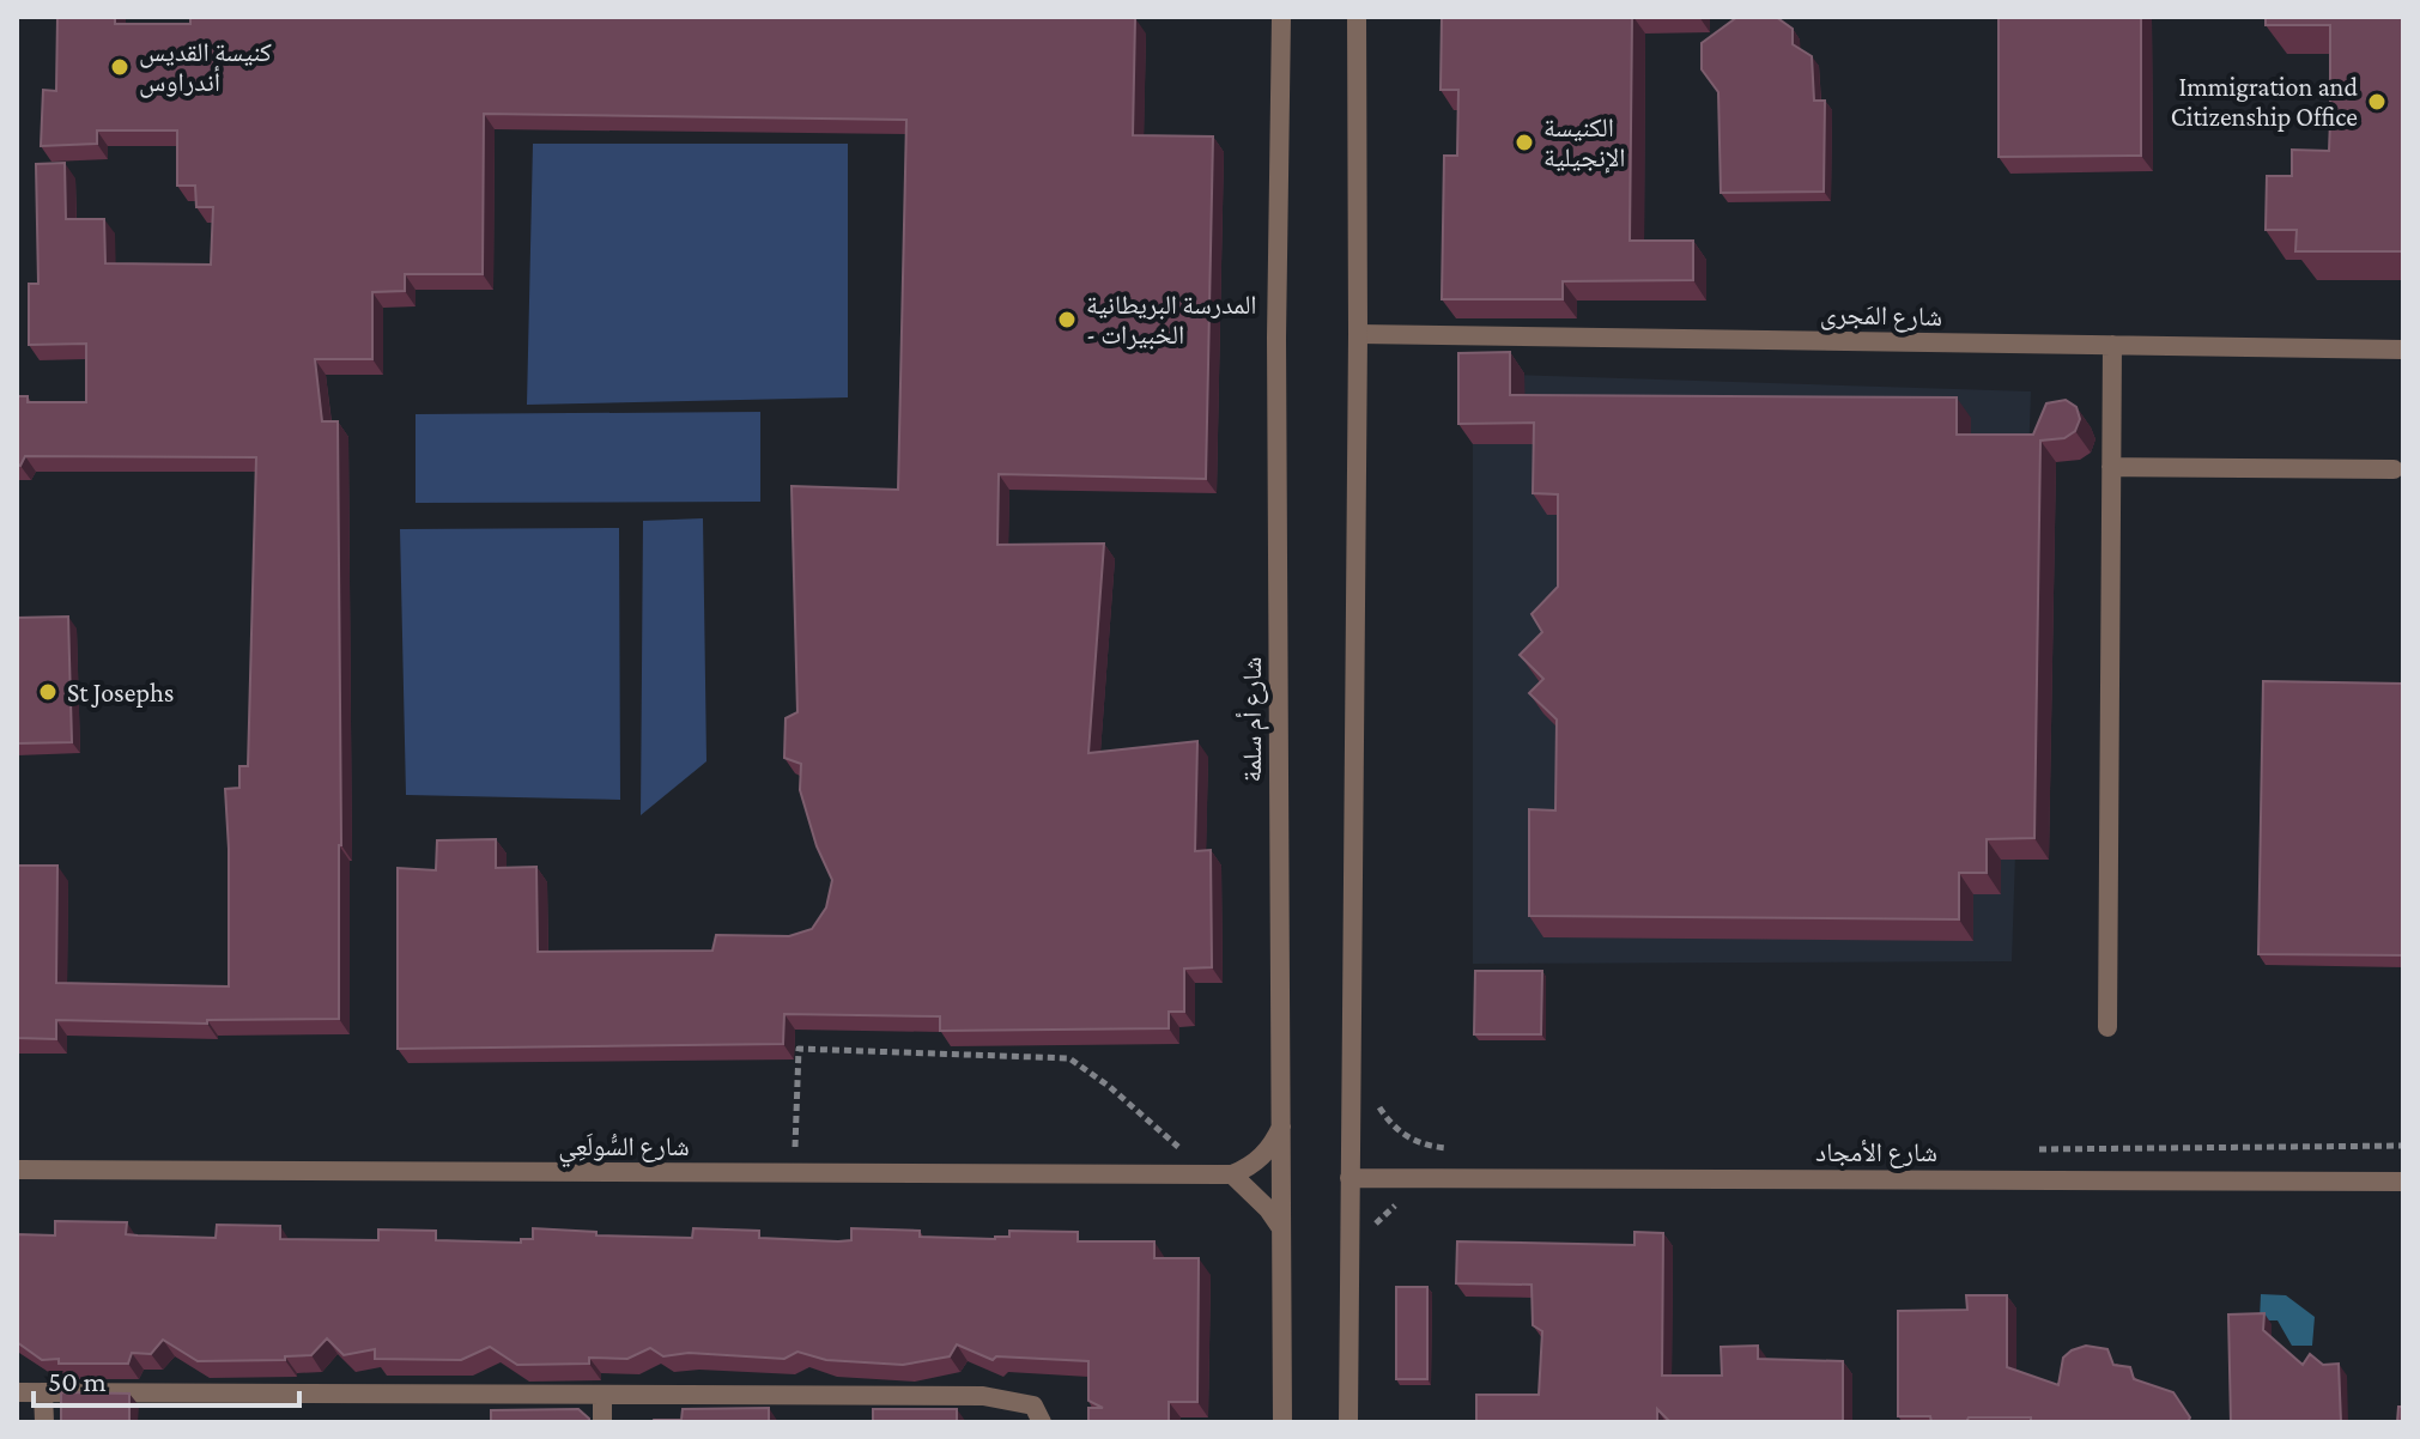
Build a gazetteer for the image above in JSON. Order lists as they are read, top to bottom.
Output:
{
  "streets": {
    "street": [
      "شارع المَجرى",
      "شارع أم سلمة",
      "شارع السُّولَعِي",
      "شارع الأمجاد"
    ]
  },
  "places": [
    "كنيسة القديس أندراوس",
    "Immigration and Citizenship Office",
    "الكنيسة الإنجيلية",
    "المدرسة البريطانية - الخبيرات",
    "St Josephs"
  ],
  "scale_bar": "50 m"
}
